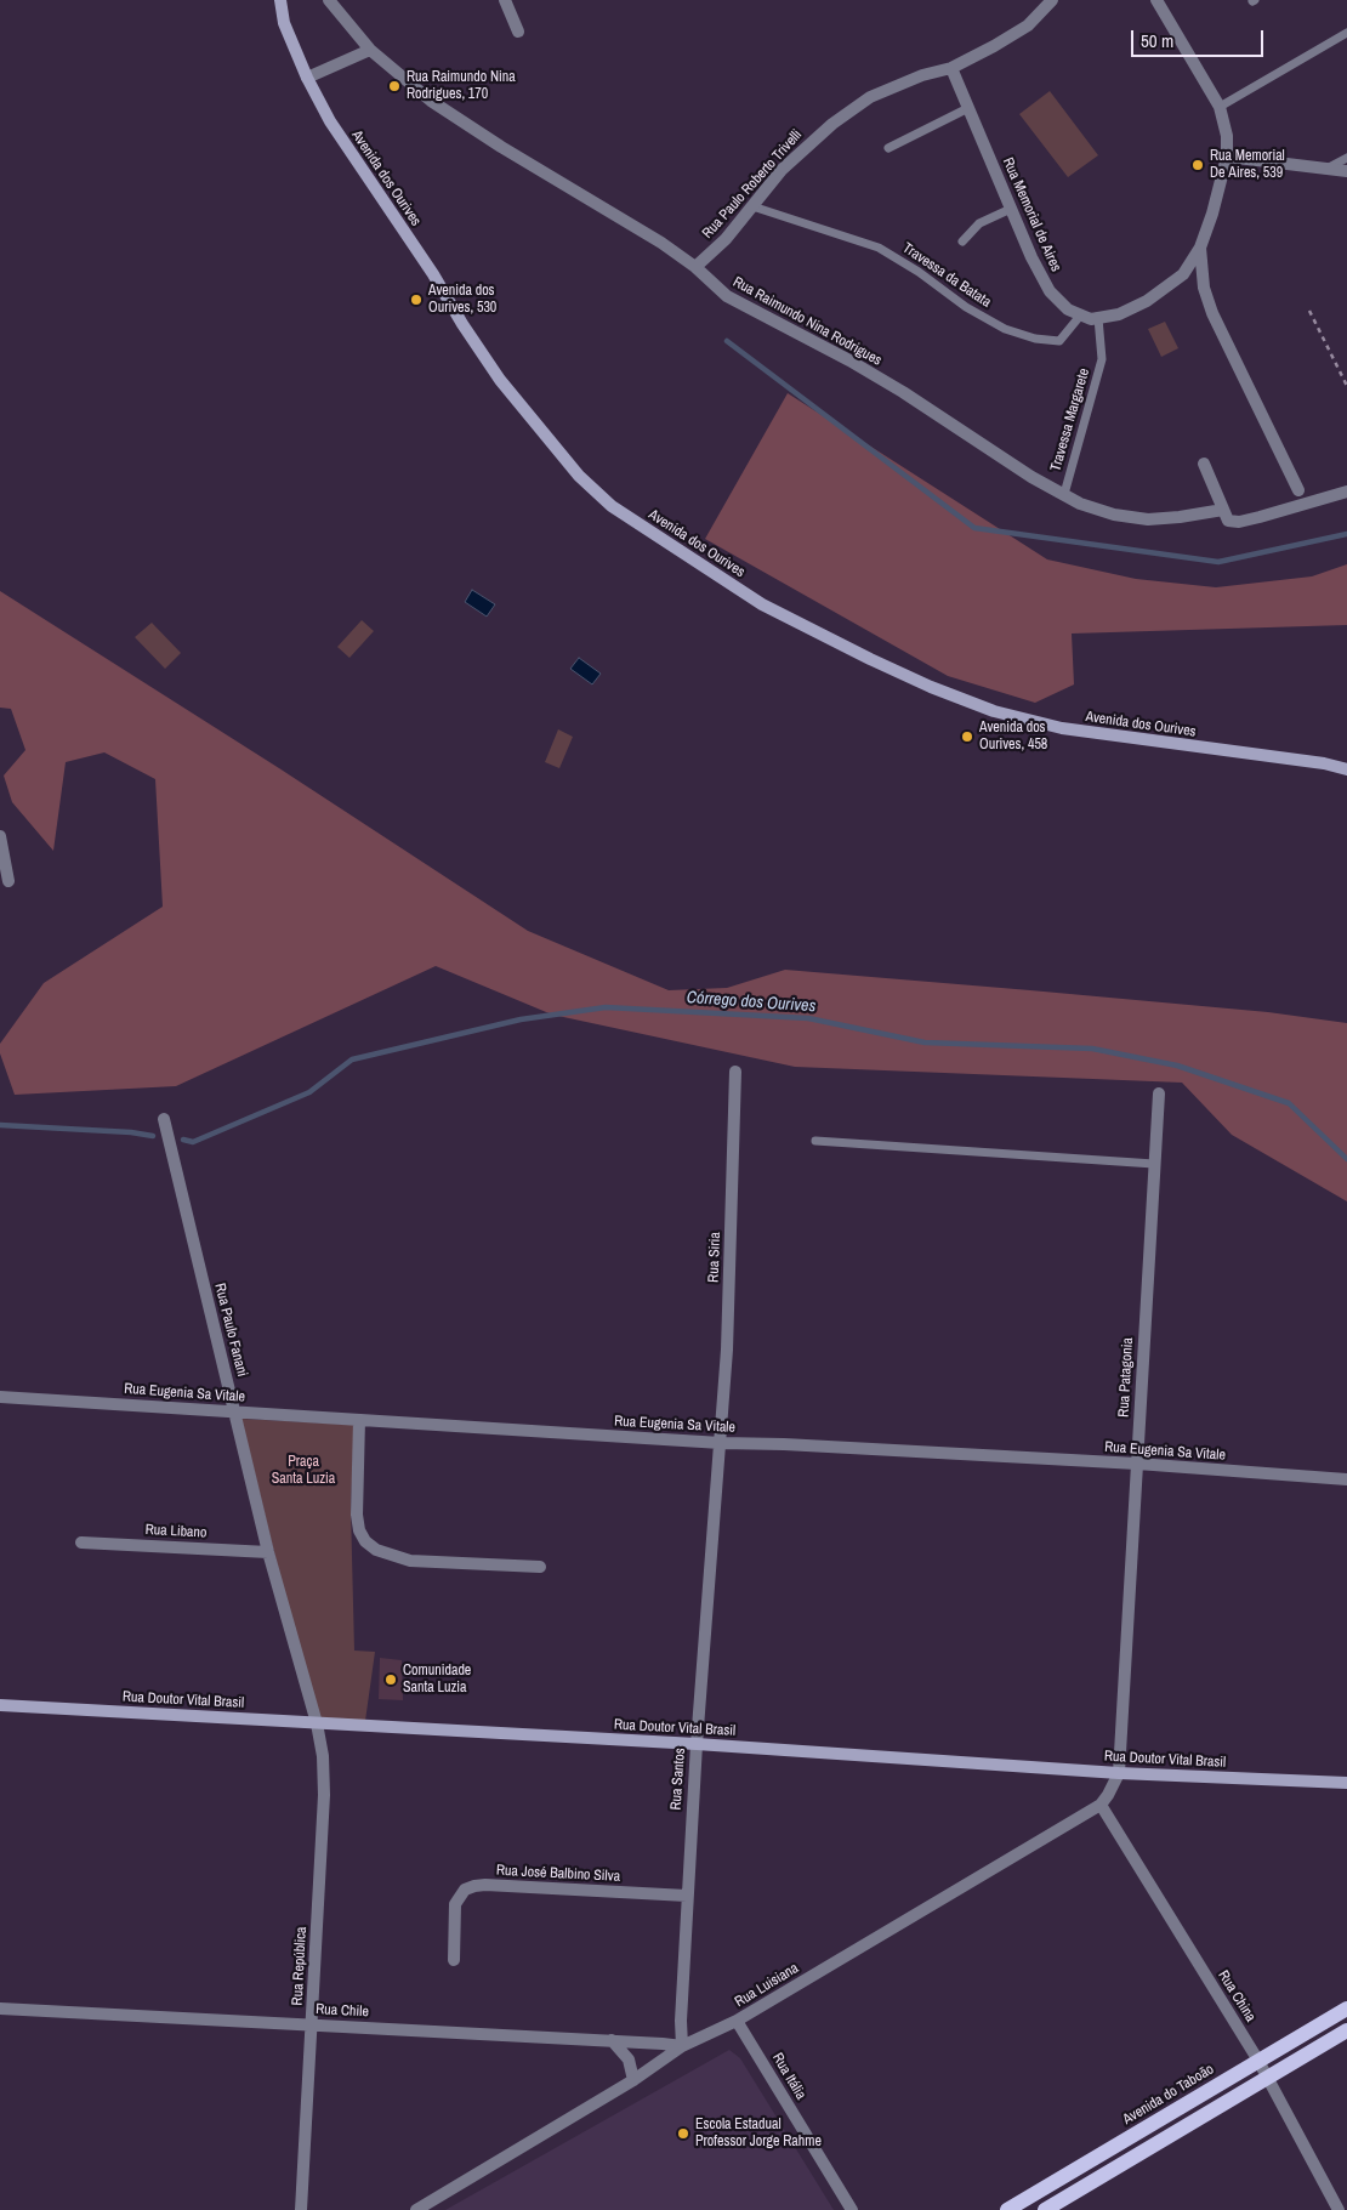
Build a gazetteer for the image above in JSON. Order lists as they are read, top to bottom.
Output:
{
  "streets": {
    "main road": ["Avenida dos Ourives", "Rua Doutor Vital Brasil", "Avenida do Taboão"],
    "street": [
      "Rua Paulo Roberto Trivelli",
      "Rua Memorial de Aires",
      "Rua Raimundo Nina Rodrigues",
      "Rua Siria",
      "Rua Paulo Fanani",
      "Rua Patagonia",
      "Rua Eugenia Sa Vitale",
      "Rua Libano",
      "Rua Santos",
      "Rua José Balbino Silva",
      "Rua República",
      "Rua Luisiana",
      "Rua China",
      "Rua Chile",
      "Rua Itália"
    ],
    "lane": ["Travessa da Batata", "Travessa Margarete"]
  },
  "crossings": [
    ["Rua Paulo Roberto Trivelli", "Rua Memorial de Aires"],
    ["Rua Paulo Roberto Trivelli", "Travessa da Batata"],
    ["Rua Paulo Roberto Trivelli", "Rua Raimundo Nina Rodrigues"],
    ["Rua Memorial de Aires", "Travessa da Batata"],
    ["Rua Memorial de Aires", "Travessa Margarete"],
    ["Rua Raimundo Nina Rodrigues", "Travessa Margarete"],
    ["Rua Siria", "Rua Eugenia Sa Vitale"],
    ["Rua Siria", "Rua Santos"],
    ["Rua Paulo Fanani", "Rua Eugenia Sa Vitale"],
    ["Rua Paulo Fanani", "Rua Libano"],
    ["Rua Paulo Fanani", "Rua Doutor Vital Brasil"],
    ["Rua Paulo Fanani", "Rua República"],
    ["Rua Patagonia", "Rua Eugenia Sa Vitale"],
    ["Rua Patagonia", "Rua Doutor Vital Brasil"],
    ["Rua Patagonia", "Rua Luisiana"],
    ["Rua Eugenia Sa Vitale", "Rua Santos"],
    ["Rua Doutor Vital Brasil", "Rua Santos"],
    ["Rua Doutor Vital Brasil", "Rua República"],
    ["Rua Doutor Vital Brasil", "Rua Luisiana"],
    ["Rua Santos", "Rua José Balbino Silva"],
    ["Rua Santos", "Rua Luisiana"],
    ["Rua Santos", "Rua Chile"],
    ["Rua República", "Rua Chile"],
    ["Rua Luisiana", "Rua China"],
    ["Rua Luisiana", "Rua Chile"],
    ["Rua Luisiana", "Rua Itália"],
    ["Rua China", "Avenida do Taboão"]
  ],
  "water": ["Córrego dos Ourives"],
  "parks": ["Praça Santa Luzia"],
  "places": [
    "Rua Raimundo Nina Rodrigues, 170",
    "Rua Memorial De Aires, 539",
    "Avenida dos Ourives, 530",
    "Avenida dos Ourives, 458",
    "Comunidade Santa Luzia",
    "Escola Estadual Professor Jorge Rahme"
  ],
  "scale_bar": "50 m"
}
